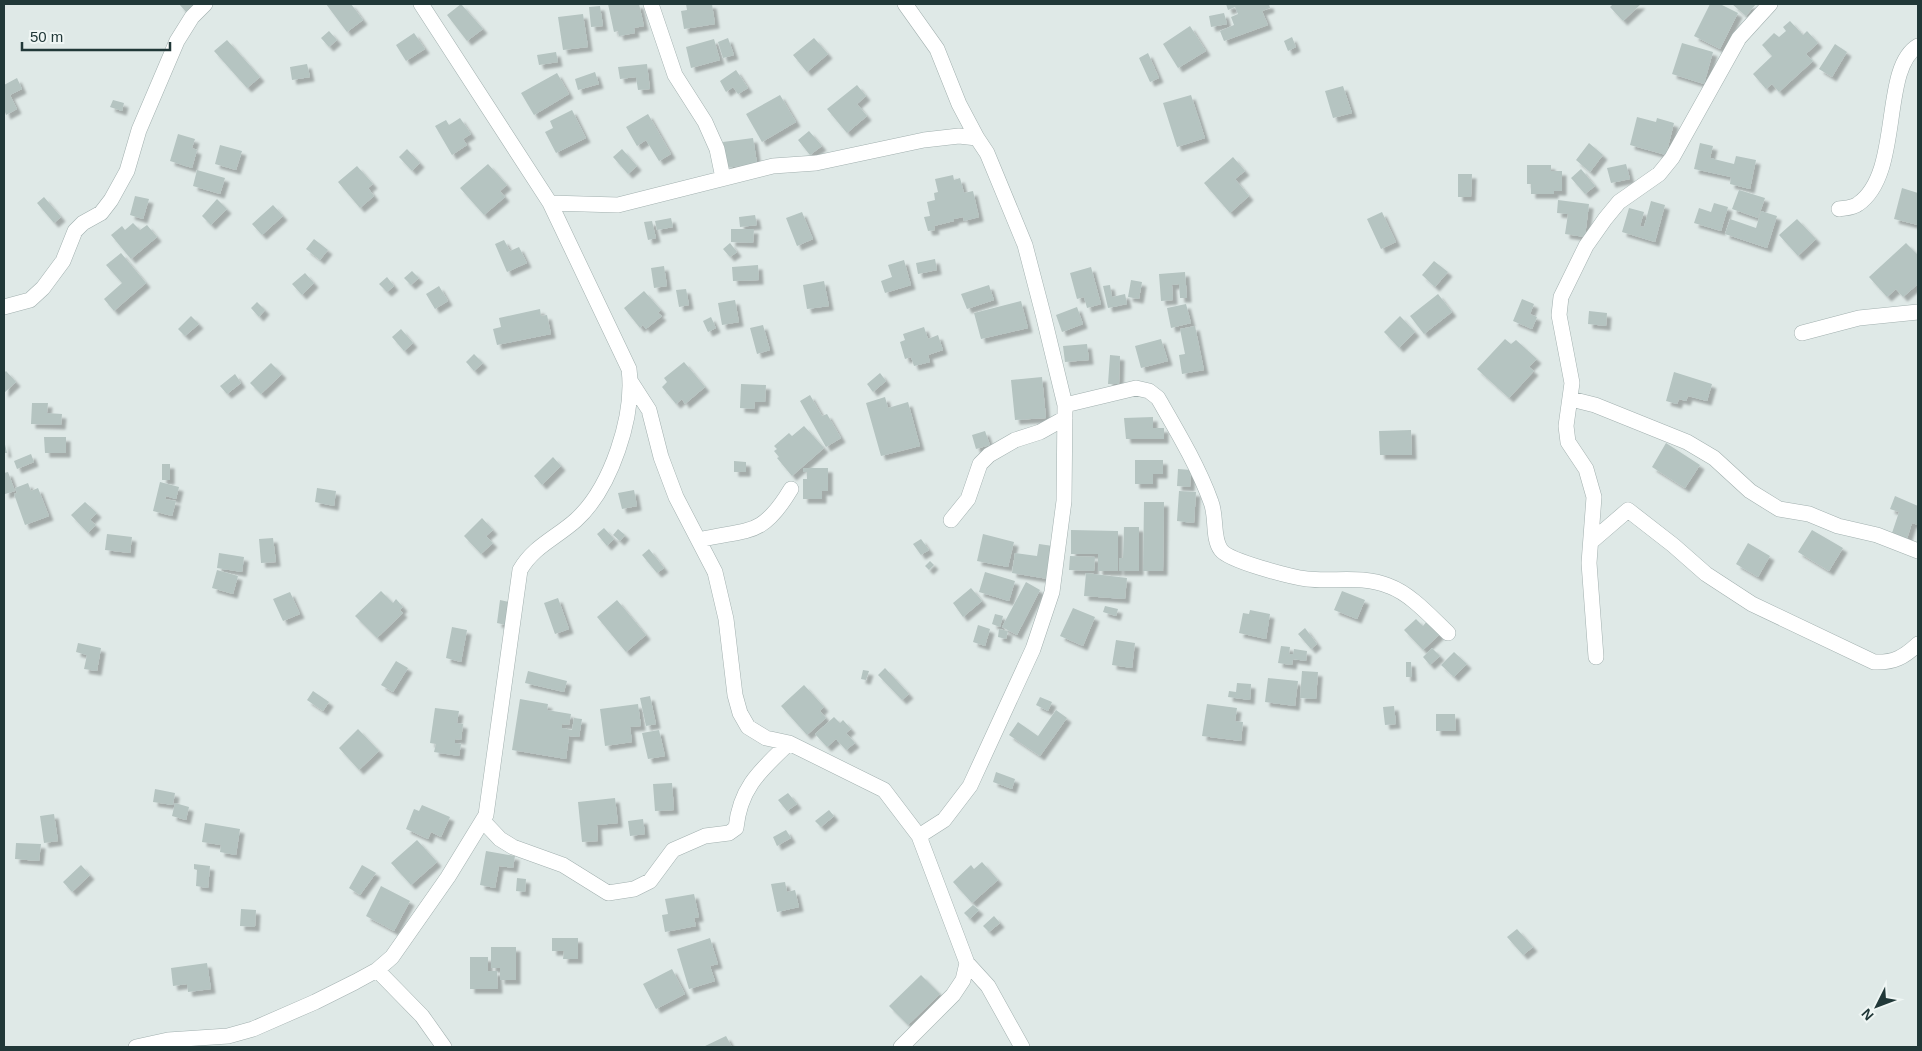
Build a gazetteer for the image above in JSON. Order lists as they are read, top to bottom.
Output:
{
  "scale_bar": "50 m",
  "north": "bottom left"
}
